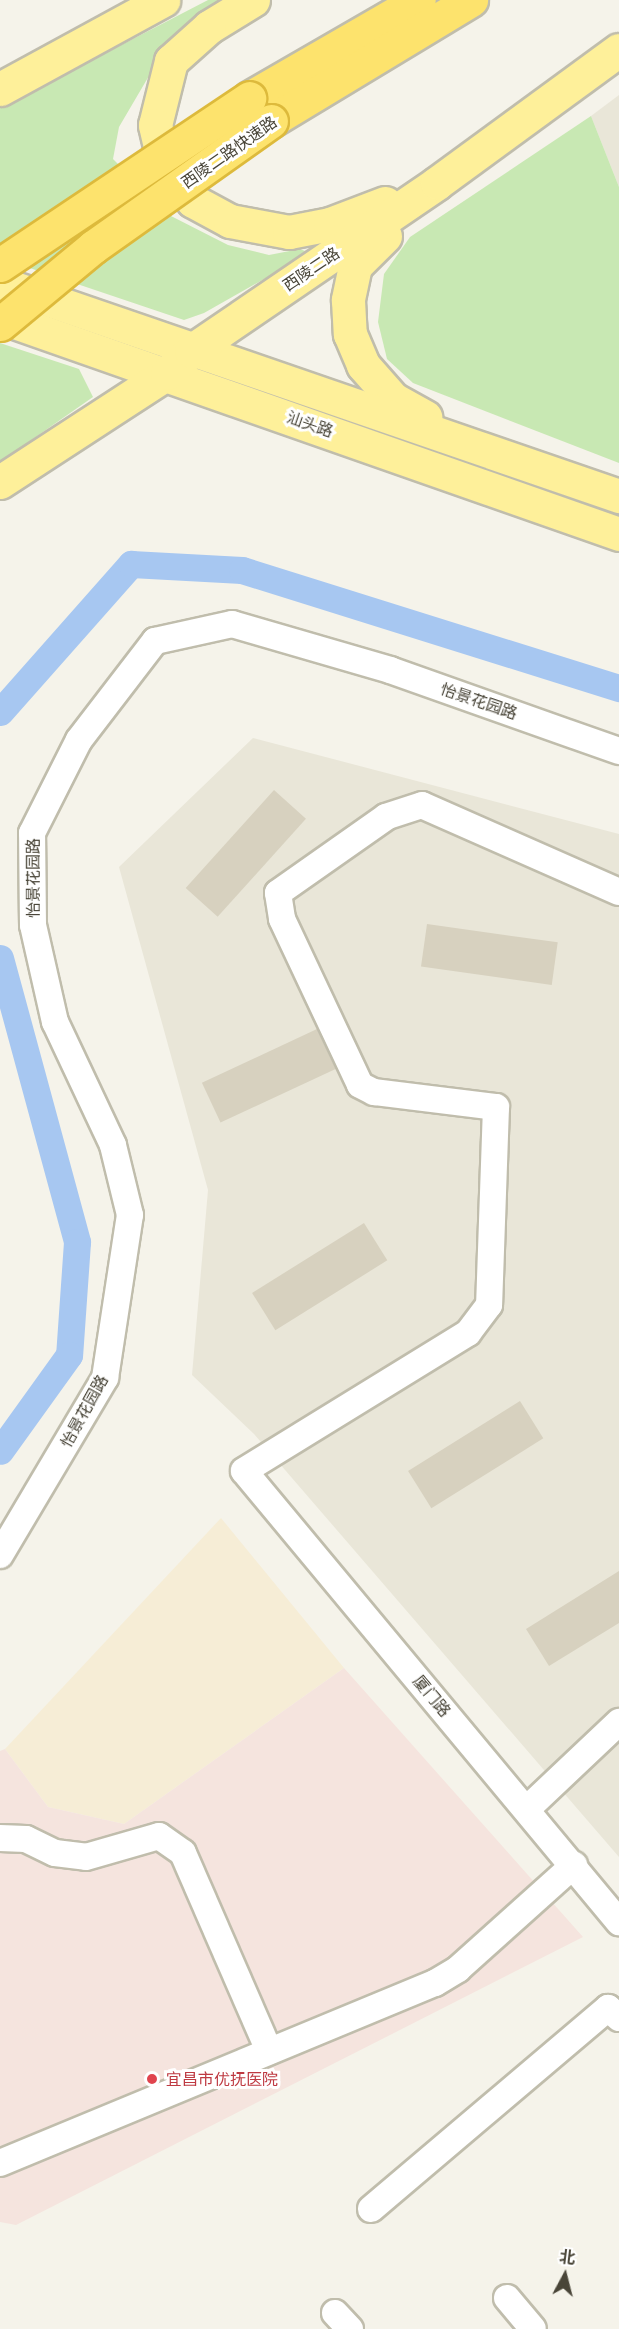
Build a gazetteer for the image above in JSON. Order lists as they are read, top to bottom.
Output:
{
  "streets": {
    "highway": ["西陵二路快速路"],
    "main road": ["西陵二路", "汕头路"],
    "street": ["怡景花园路", "厦门路"]
  },
  "crossings": [
    ["西陵二路", "汕头路"]
  ],
  "places": ["宜昌市优抚医院"],
  "north": "top"
}
